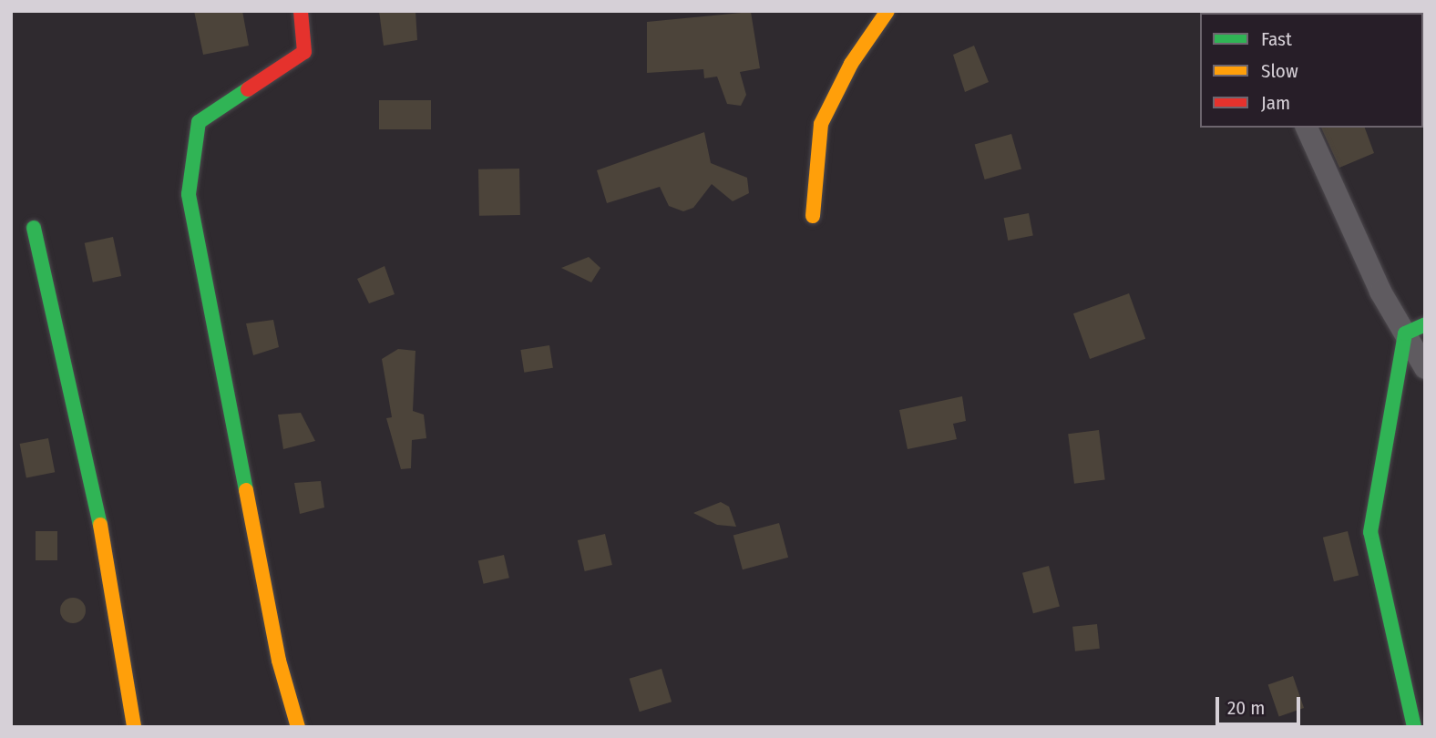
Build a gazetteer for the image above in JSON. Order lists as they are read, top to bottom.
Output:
{
  "legend": ["Fast", "Slow", "Jam"],
  "scale_bar": "20 m"
}
